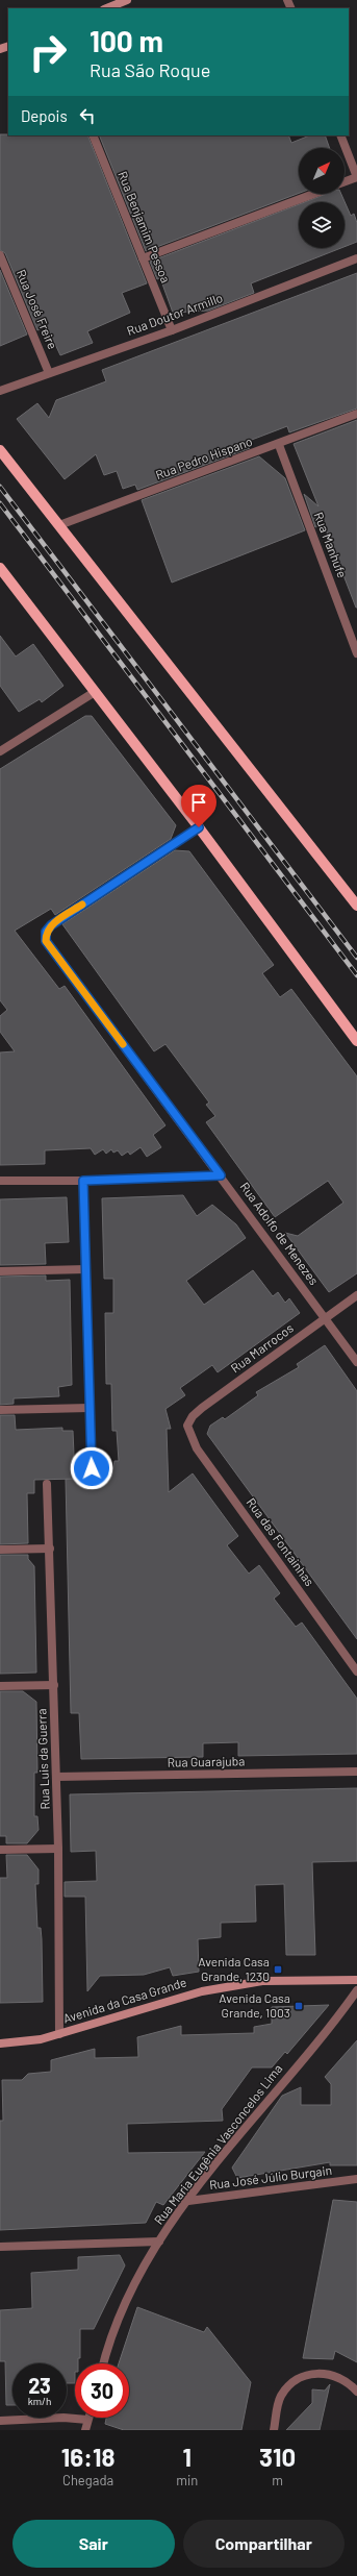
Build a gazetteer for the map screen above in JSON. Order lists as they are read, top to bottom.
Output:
{
  "streets": {
    "main road": ["Avenida da Casa Grande"],
    "street": [
      "Rua Benjamim Pessoa",
      "Rua José Freire",
      "Rua Doutor Armillo",
      "Rua Pedro Hispano",
      "Rua Manhufe",
      "Rua Adolfo de Menezes",
      "Rua Marrocos",
      "Rua das Fontainhas",
      "Rua Luis da Guerra",
      "Rua Guarajuba",
      "Rua Maria Eugênia Vasconcelos Lima",
      "Rua José Júlio Burgain"
    ]
  },
  "crossings": [
    ["Rua Benjamim Pessoa", "Rua Doutor Armillo"],
    ["Rua José Freire", "Rua Doutor Armillo"],
    ["Rua Pedro Hispano", "Rua Manhufe"],
    ["Rua Adolfo de Menezes", "Rua Marrocos"],
    ["Rua Marrocos", "Rua das Fontainhas"],
    ["Rua Luis da Guerra", "Rua Guarajuba"],
    ["Rua Luis da Guerra", "Avenida da Casa Grande"],
    ["Rua Maria Eugênia Vasconcelos Lima", "Rua José Júlio Burgain"]
  ],
  "places": {
    "transit": ["Avenida Casa Grande, 1230", "Avenida Casa Grande, 1003"]
  },
  "north": "top right",
  "page": {
    "turn": ["100 m", "Rua São Roque"],
    "then": "Depois",
    "speed": "23 km/h",
    "limit": "30",
    "eta": [
      "16:18",
      "Chegada",
      "1",
      "min",
      "310",
      "m"
    ],
    "buttons": ["Sair", "Compartilhar"]
  }
}
